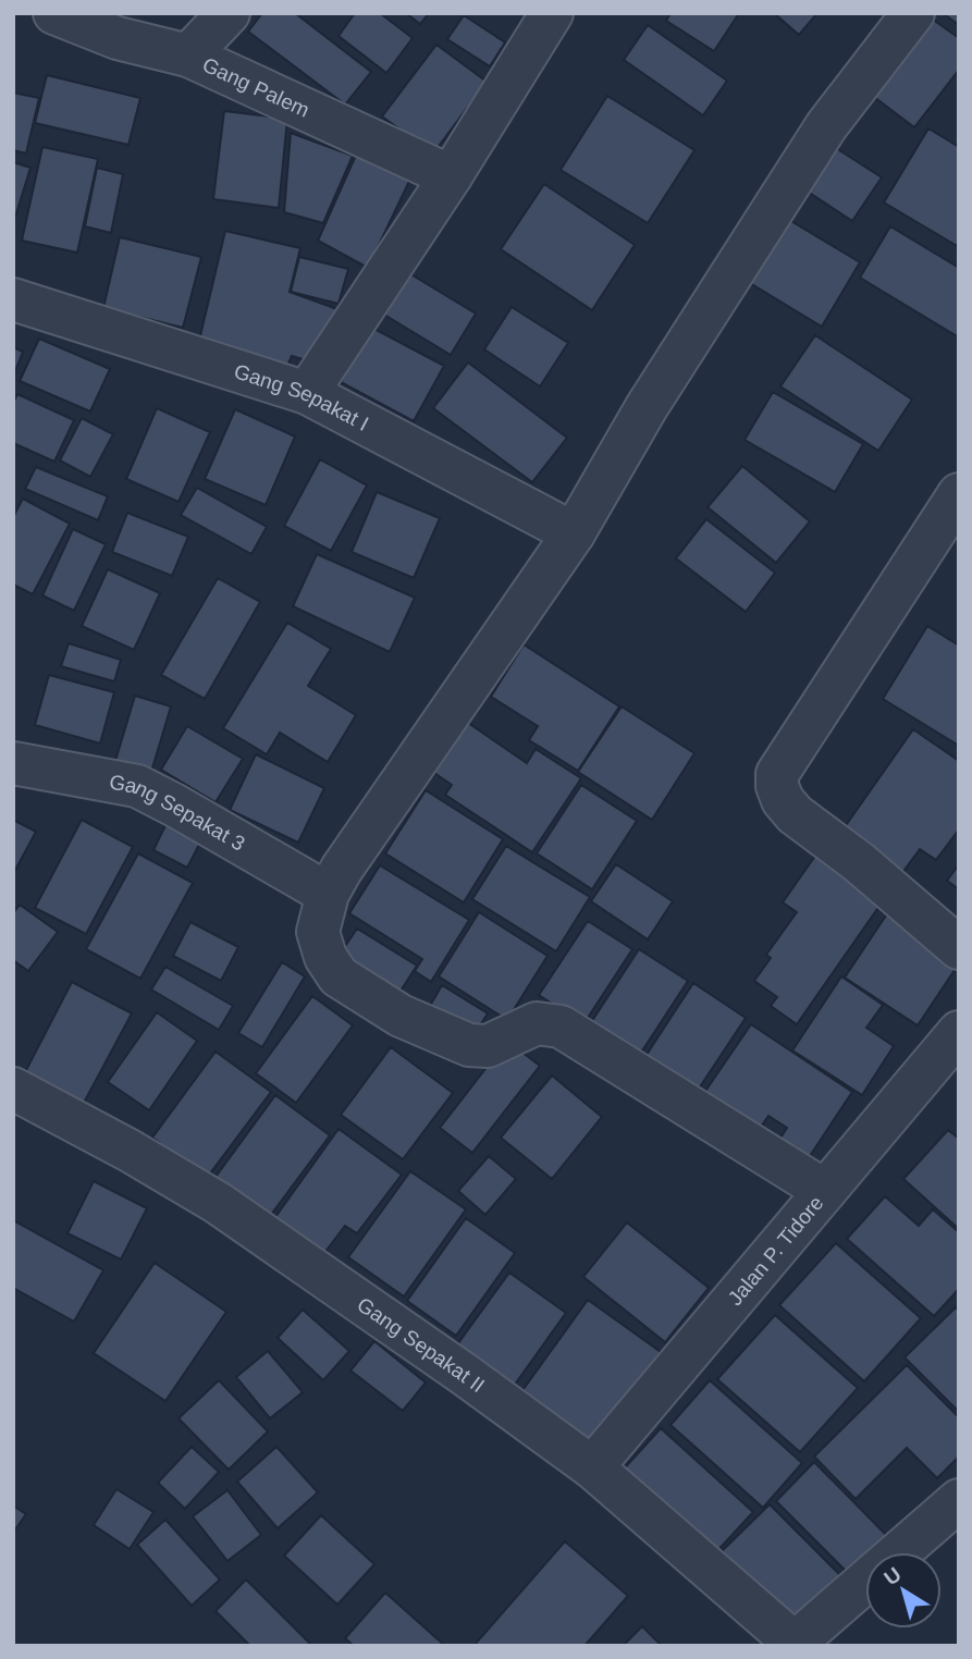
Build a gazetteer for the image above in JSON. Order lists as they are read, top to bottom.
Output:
{
  "streets": {
    "street": [
      "Gang Palem",
      "Gang Sepakat I",
      "Gang Sepakat 3",
      "Jalan P. Tidore",
      "Gang Sepakat II"
    ]
  },
  "crossings": [
    ["Jalan P. Tidore", "Gang Sepakat II"]
  ],
  "north": "top left"
}
